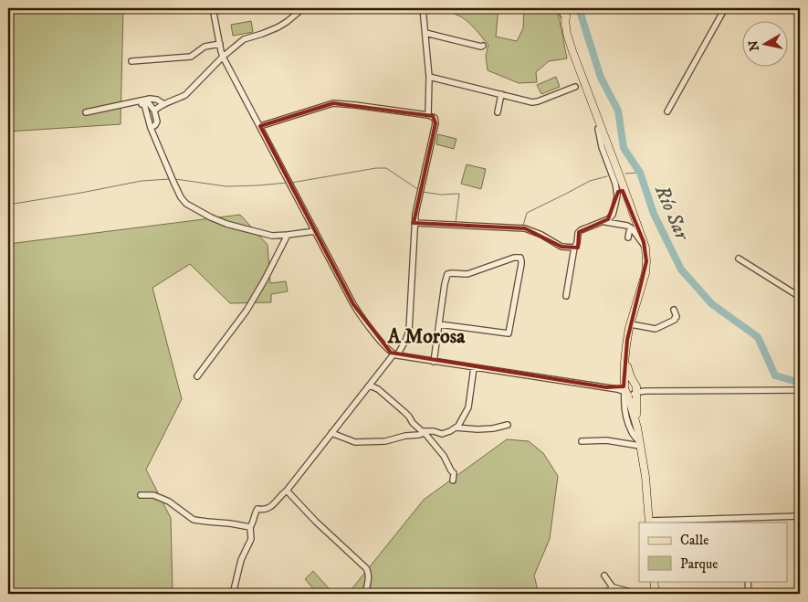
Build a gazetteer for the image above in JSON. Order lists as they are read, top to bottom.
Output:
{
  "districts": ["A Morosa"],
  "water": ["Río Sar"],
  "legend": ["Calle", "Parque"],
  "north": "left"
}
